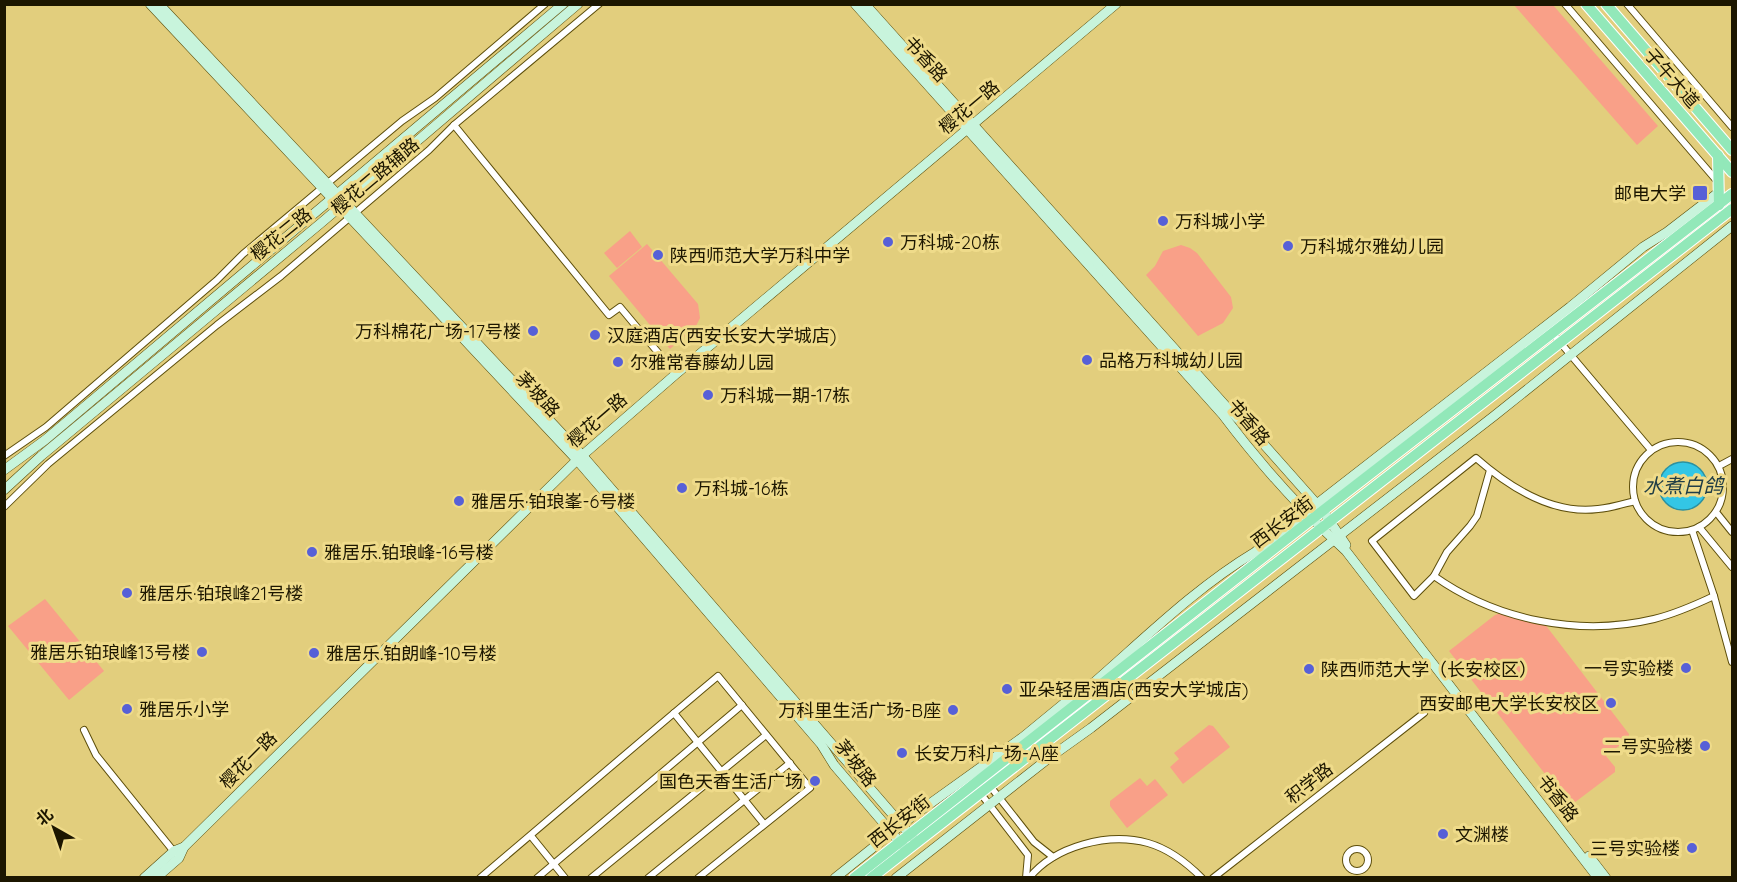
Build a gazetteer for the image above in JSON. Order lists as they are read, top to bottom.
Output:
{
  "streets": {
    "main road": ["子午大道", "西长安街"],
    "street": [
      "书香路",
      "樱花一路",
      "樱花二路辅路",
      "樱花二路",
      "茅坡路",
      "积学路"
    ]
  },
  "crossings": [
    ["书香路", "樱花一路"],
    ["书香路", "西长安街"],
    ["樱花一路", "茅坡路"],
    ["樱花二路辅路", "茅坡路"],
    ["樱花二路", "茅坡路"],
    ["茅坡路", "西长安街"]
  ],
  "water": ["水煮白鸽"],
  "places": {
    "transit": ["邮电大学"],
    "other": [
      "万科城小学",
      "万科城-20栋",
      "万科城尔雅幼儿园",
      "陕西师范大学万科中学",
      "万科棉花广场-17号楼",
      "汉庭酒店(西安长安大学城店)",
      "品格万科城幼儿园",
      "尔雅常春藤幼儿园",
      "万科城一期-17栋",
      "万科城-16栋",
      "雅居乐·铂琅峯-6号楼",
      "雅居乐.铂琅峰-16号楼",
      "雅居乐·铂琅峰21号楼",
      "雅居乐铂琅峰13号楼",
      "雅居乐.铂朗峰-10号楼",
      "一号实验楼",
      "陕西师范大学（长安校区）",
      "亚朵轻居酒店(西安大学城店)",
      "西安邮电大学长安校区",
      "雅居乐小学",
      "万科里生活广场-B座",
      "二号实验楼",
      "长安万科广场-A座",
      "国色天香生活广场",
      "文渊楼",
      "三号实验楼"
    ]
  },
  "north": "top left"
}
